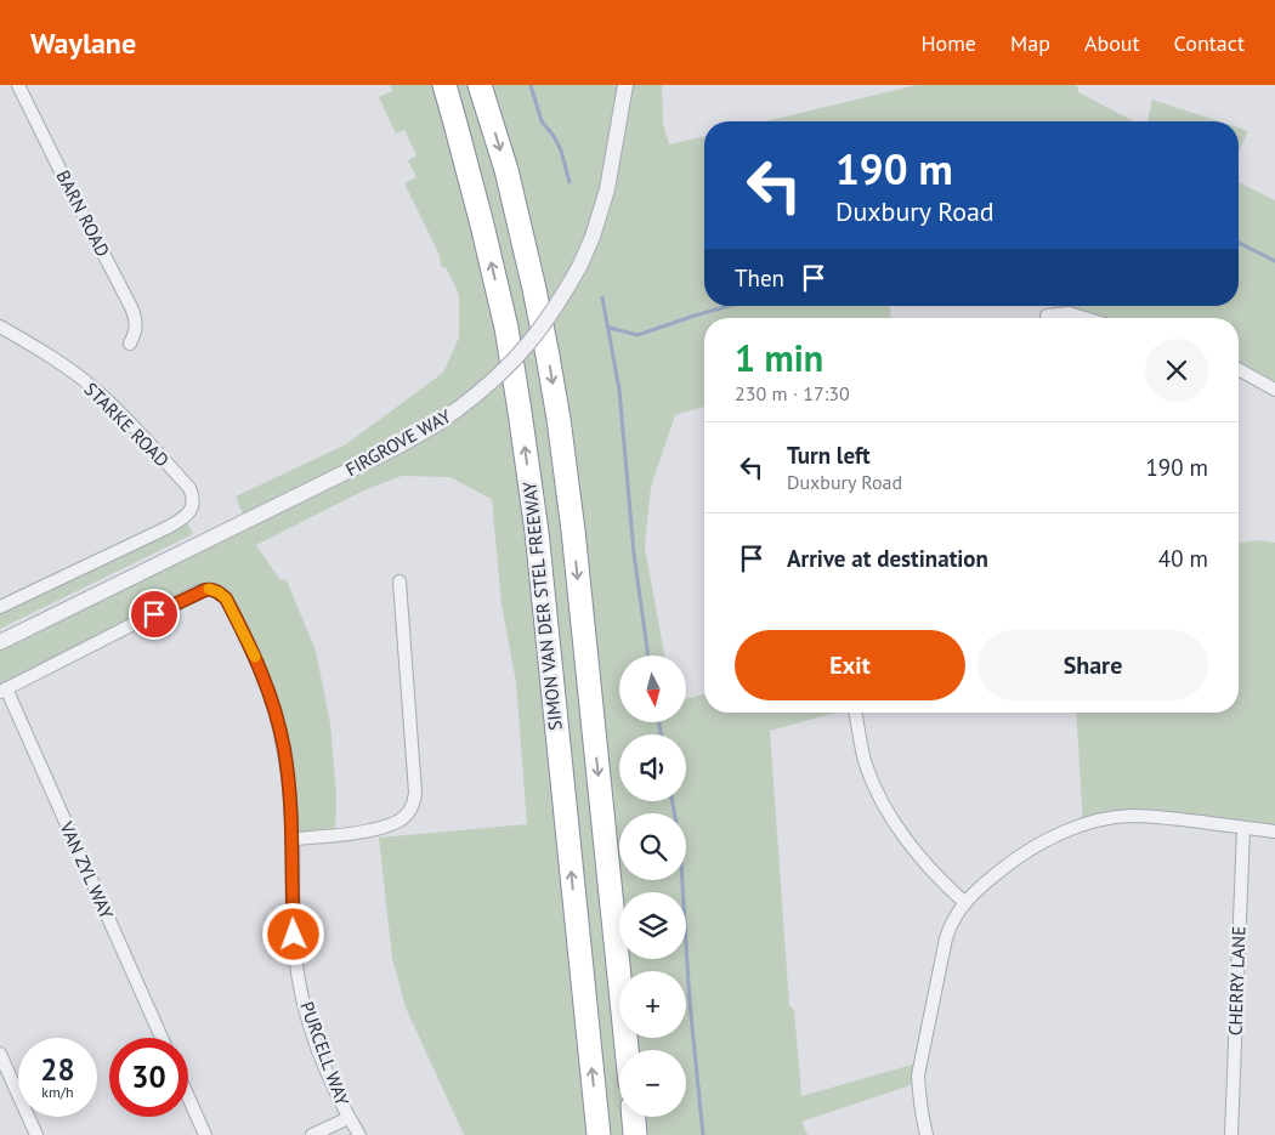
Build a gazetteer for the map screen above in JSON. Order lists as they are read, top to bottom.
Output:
{
  "streets": {
    "highway": ["SIMON VAN DER STEL FREEWAY"],
    "street": [
      "BARN ROAD",
      "STARKE ROAD",
      "FIRGROVE WAY",
      "VAN ZYL WAY",
      "CHERRY LANE",
      "PURCELL WAY"
    ]
  },
  "crossings": [
    ["VAN ZYL WAY", "PURCELL WAY"]
  ],
  "north": "bottom",
  "page": {
    "header": "Waylane",
    "nav": [
      "Home",
      "Map",
      "About",
      "Contact"
    ],
    "turn": ["190 m", "Duxbury Road"],
    "then": "Then",
    "heading": ["1 min", "230 m · 17:30"],
    "list": [
      {
        "name": "Turn left",
        "note": "Duxbury Road",
        "value": "190 m"
      },
      {
        "name": "Arrive at destination",
        "value": "40 m"
      }
    ],
    "buttons": ["Exit", "Share"],
    "map_buttons": ["+", "−"],
    "speed": "28 km/h",
    "limit": "30"
  }
}
